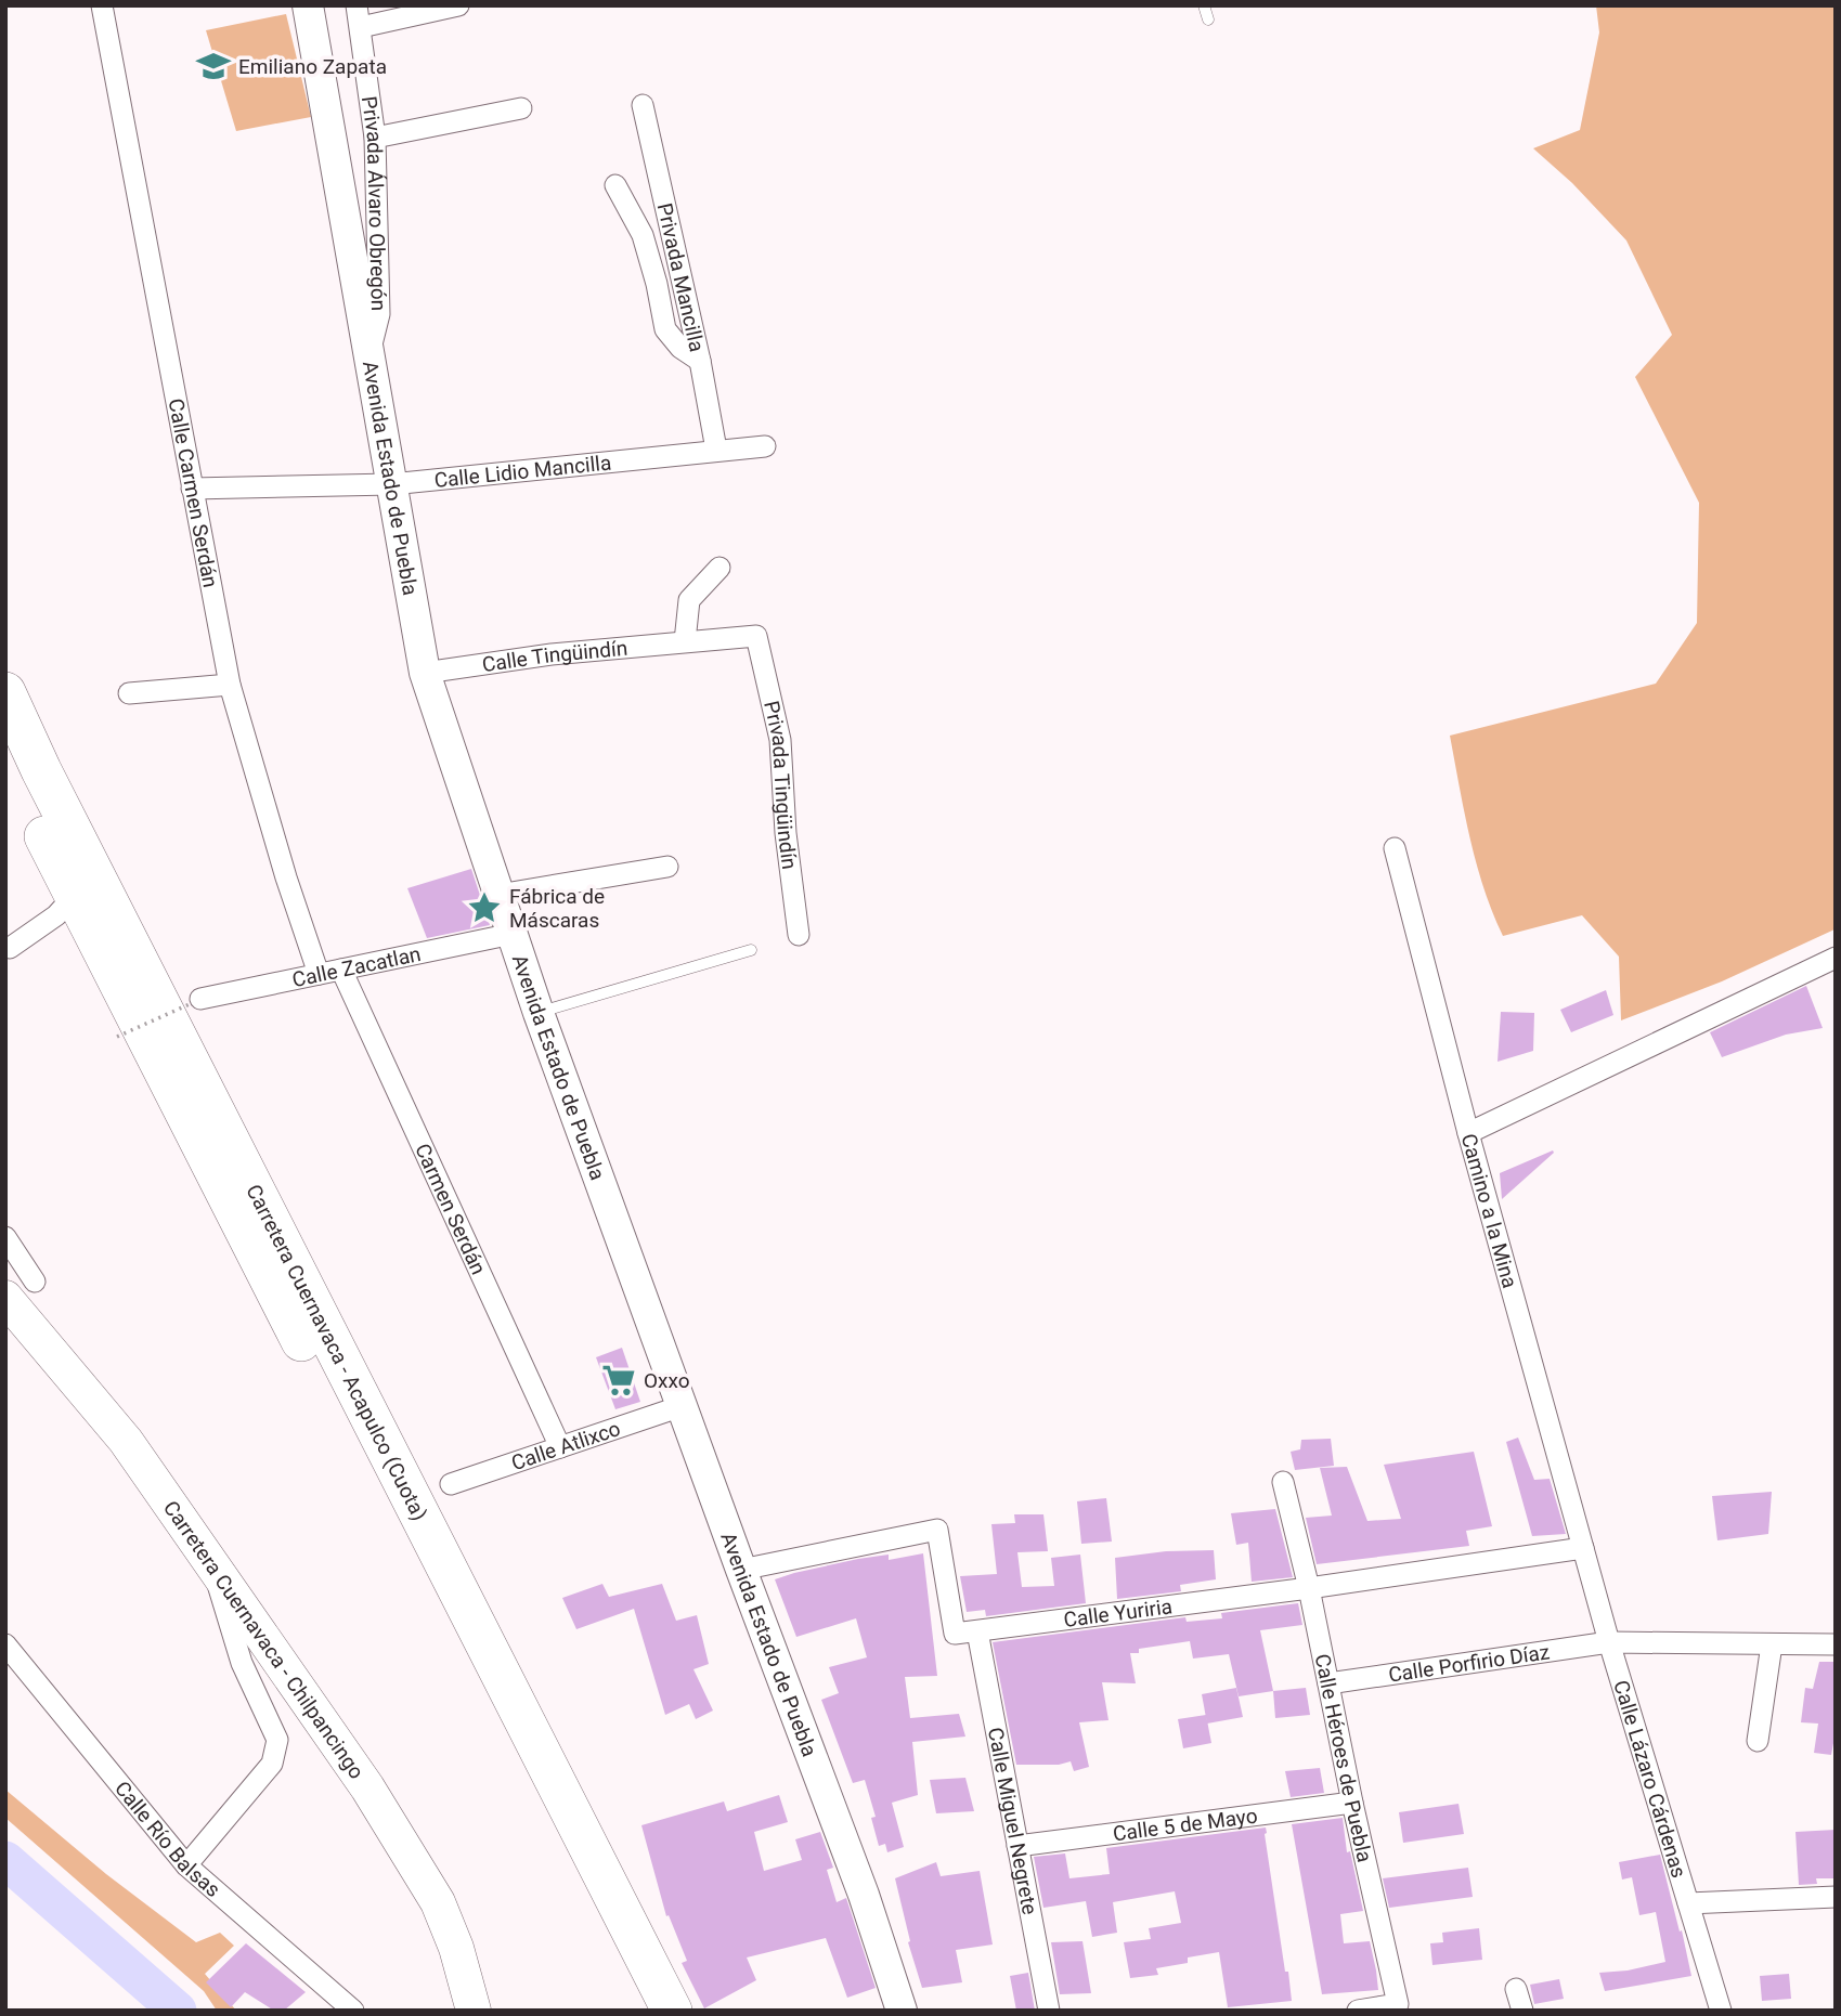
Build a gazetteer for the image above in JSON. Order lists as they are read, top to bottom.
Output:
{
  "streets": {
    "highway": ["Carretera Cuernavaca - Acapulco (Cuota)"],
    "main road": ["Carretera Cuernavaca - Chilpancingo"],
    "street": [
      "Privada Álvaro Obregón",
      "Privada Mancilla",
      "Calle Lidio Mancilla",
      "Avenida Estado de Puebla",
      "Calle Carmen Serdán",
      "Calle Tingüindín",
      "Privada Tingüindín",
      "Calle Zacatlan",
      "Carmen Serdán",
      "Camino a la Mina",
      "Calle Atlixco",
      "Calle Yuriria",
      "Calle Porfirio Díaz",
      "Calle Héroes de Puebla",
      "Calle Lázaro Cárdenas",
      "Calle Miguel Negrete",
      "Calle 5 de Mayo",
      "Calle Río Balsas"
    ]
  },
  "crossings": [
    ["Privada Álvaro Obregón", "Avenida Estado de Puebla"],
    ["Privada Mancilla", "Calle Lidio Mancilla"],
    ["Calle Lidio Mancilla", "Avenida Estado de Puebla"],
    ["Calle Lidio Mancilla", "Calle Carmen Serdán"],
    ["Avenida Estado de Puebla", "Calle Tingüindín"],
    ["Avenida Estado de Puebla", "Calle Zacatlan"],
    ["Avenida Estado de Puebla", "Calle Atlixco"],
    ["Calle Carmen Serdán", "Calle Zacatlan"],
    ["Calle Tingüindín", "Privada Tingüindín"],
    ["Calle Zacatlan", "Carmen Serdán"],
    ["Carmen Serdán", "Calle Atlixco"],
    ["Camino a la Mina", "Calle Yuriria"],
    ["Camino a la Mina", "Calle Lázaro Cárdenas"],
    ["Calle Yuriria", "Calle Héroes de Puebla"],
    ["Calle Yuriria", "Calle Lázaro Cárdenas"],
    ["Calle Yuriria", "Calle Miguel Negrete"],
    ["Calle Porfirio Díaz", "Calle Héroes de Puebla"],
    ["Calle Porfirio Díaz", "Calle Lázaro Cárdenas"],
    ["Calle Héroes de Puebla", "Calle 5 de Mayo"],
    ["Calle Miguel Negrete", "Calle 5 de Mayo"]
  ],
  "places": {
    "school or university": ["Emiliano Zapata"],
    "place": ["Fábrica de Máscaras"],
    "supermarket": ["Oxxo"]
  }
}
